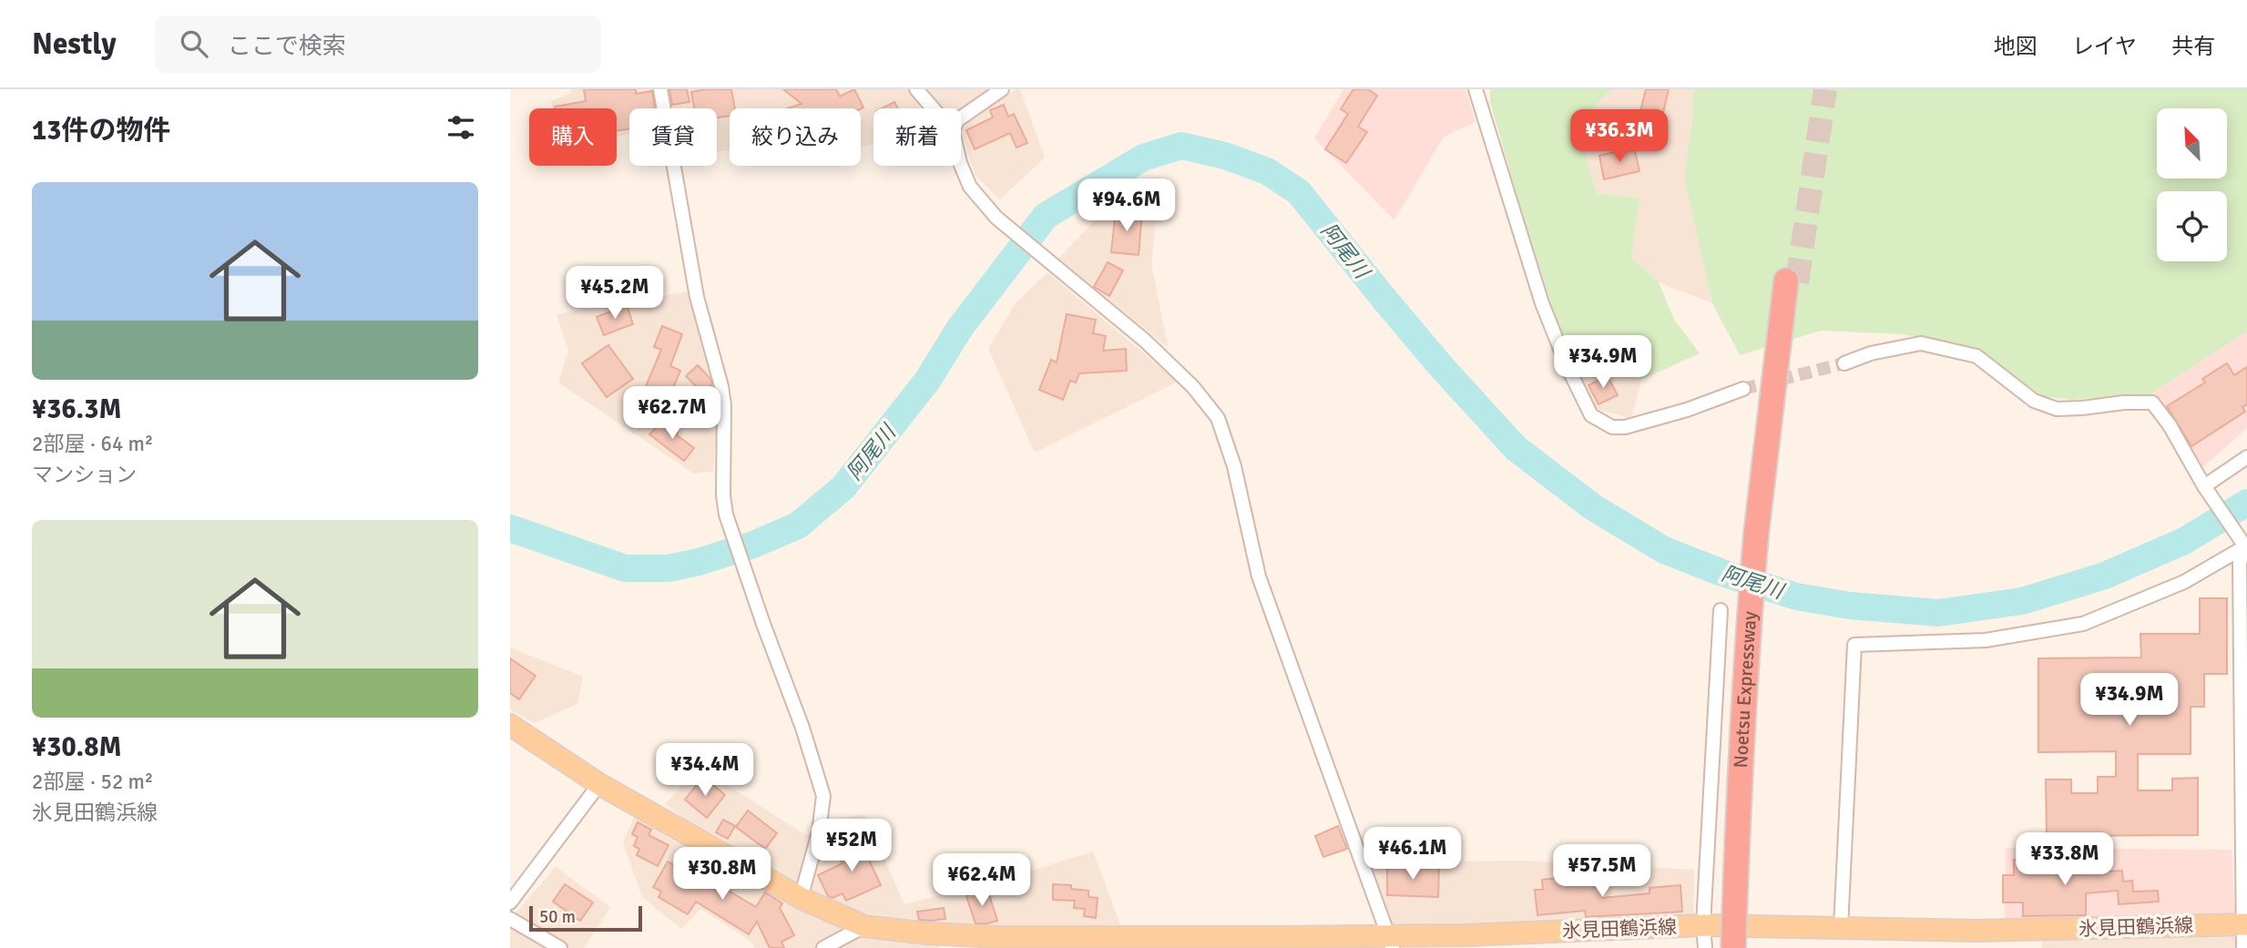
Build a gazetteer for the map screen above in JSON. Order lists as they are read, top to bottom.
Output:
{
  "streets": {
    "highway": ["Noetsu Expressway"],
    "main road": ["氷見田鶴浜線"]
  },
  "water": ["阿尾川"],
  "scale_bar": "50 m",
  "north": "top left",
  "page": {
    "header": "Nestly",
    "search": "ここで検索",
    "nav": ["地図", "レイヤ", "共有"],
    "heading": "13件の物件",
    "chip": [
      "購入",
      "賃貸",
      "絞り込み",
      "新着"
    ],
    "price": [
      "¥36.3M",
      "¥94.6M",
      "¥45.2M",
      "¥34.9M",
      "¥62.7M",
      "¥34.9M",
      "¥34.4M",
      "¥52M",
      "¥46.1M",
      "¥33.8M",
      "¥57.5M",
      "¥30.8M",
      "¥62.4M"
    ],
    "list": [
      {
        "name": "¥36.3M",
        "note": "2部屋 · 64 m² · マンション"
      },
      {
        "name": "¥30.8M",
        "note": "2部屋 · 52 m² · 氷見田鶴浜線"
      }
    ],
    "scale": "50 m"
  }
}
